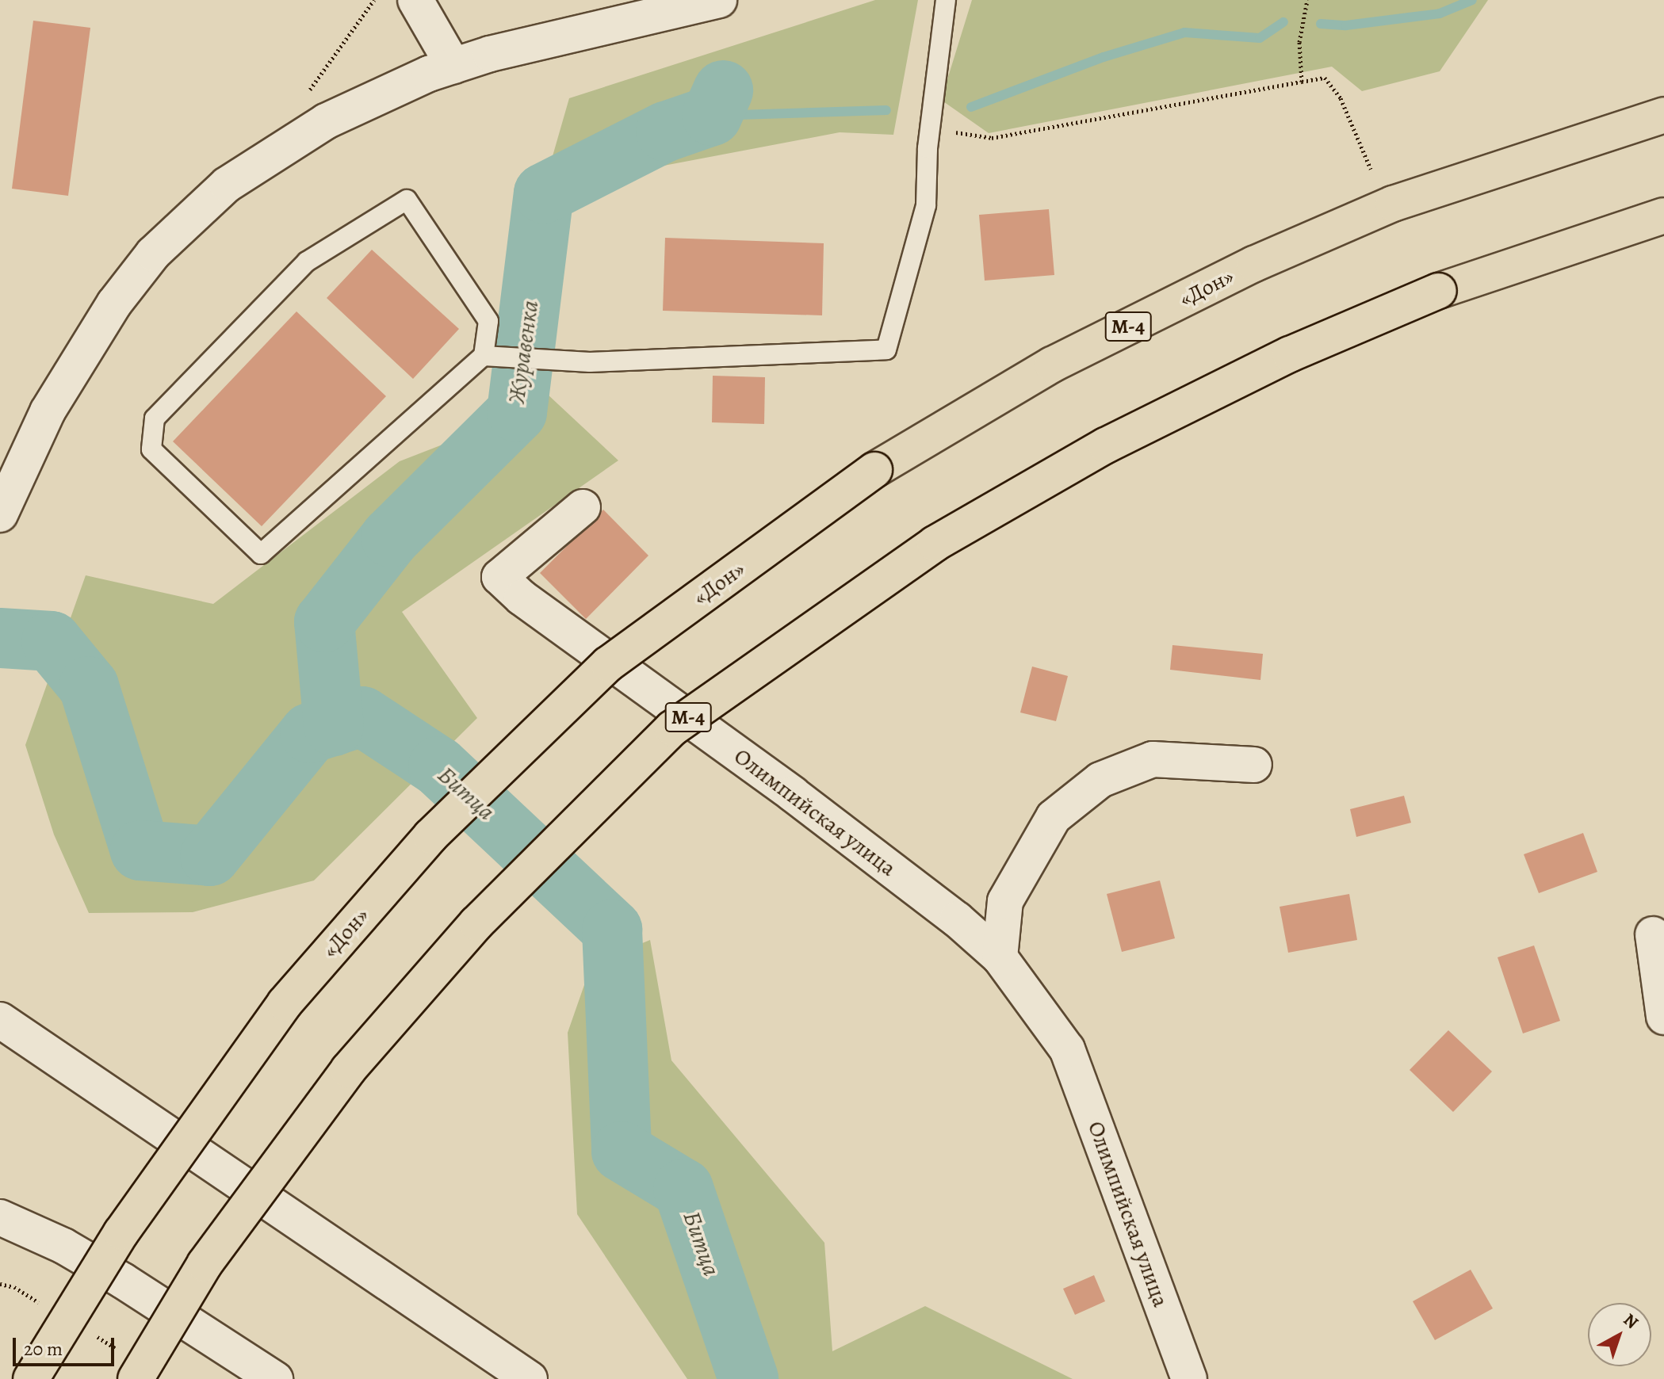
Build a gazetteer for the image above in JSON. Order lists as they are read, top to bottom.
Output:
{
  "streets": {
    "highway": ["«Дон»", "М-4"],
    "main road": ["Олимпийская улица"]
  },
  "water": ["Журавенка", "Битца"],
  "scale_bar": "20 m",
  "north": "top right"
}
